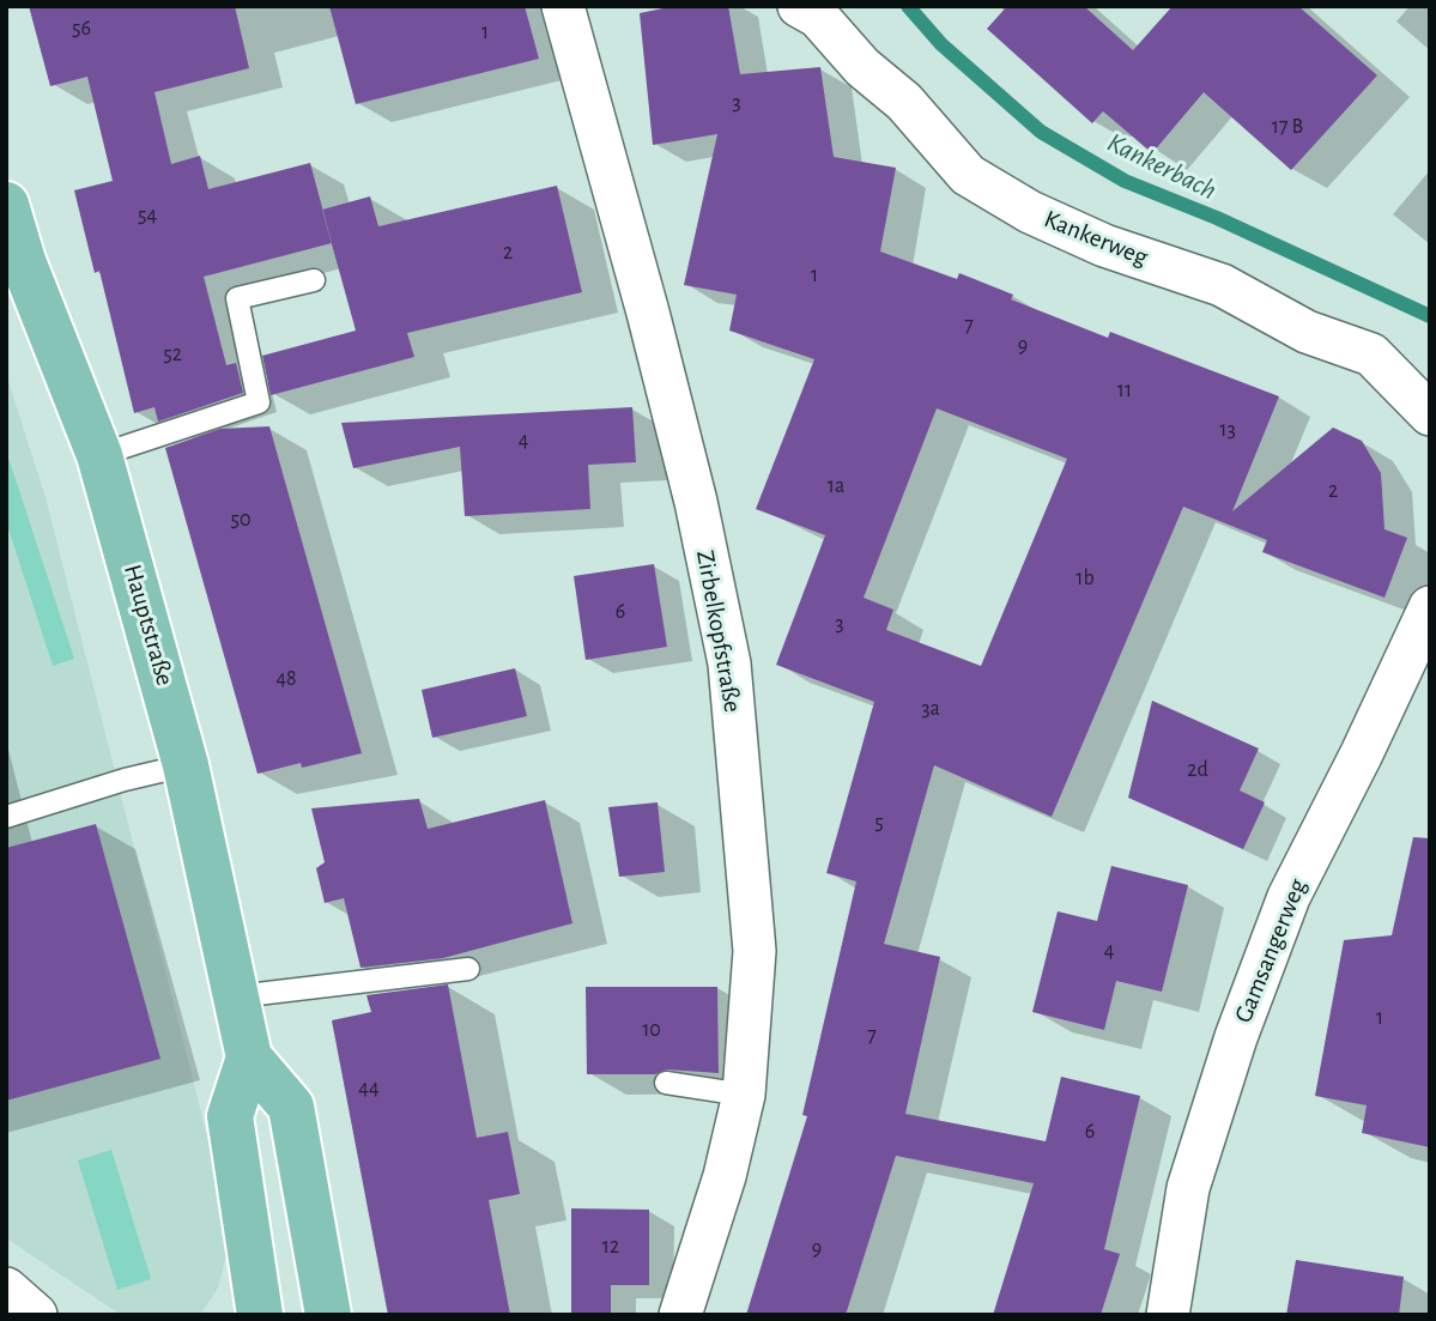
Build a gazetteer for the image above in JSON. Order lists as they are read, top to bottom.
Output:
{
  "streets": {
    "main road": ["Hauptstraße"],
    "street": ["Kankerweg", "Zirbelkopfstraße", "Gamsangerweg"]
  },
  "water": ["Kankerbach"],
  "house_numbers": [
    "56",
    "1",
    "3",
    "17 B",
    "54",
    "2",
    "1",
    "7",
    "9",
    "52",
    "11",
    "13",
    "4",
    "1a",
    "2",
    "50",
    "1b",
    "6",
    "3",
    "48",
    "3a",
    "2d",
    "5",
    "4",
    "1",
    "10",
    "7",
    "44",
    "6",
    "12",
    "9"
  ]
}
